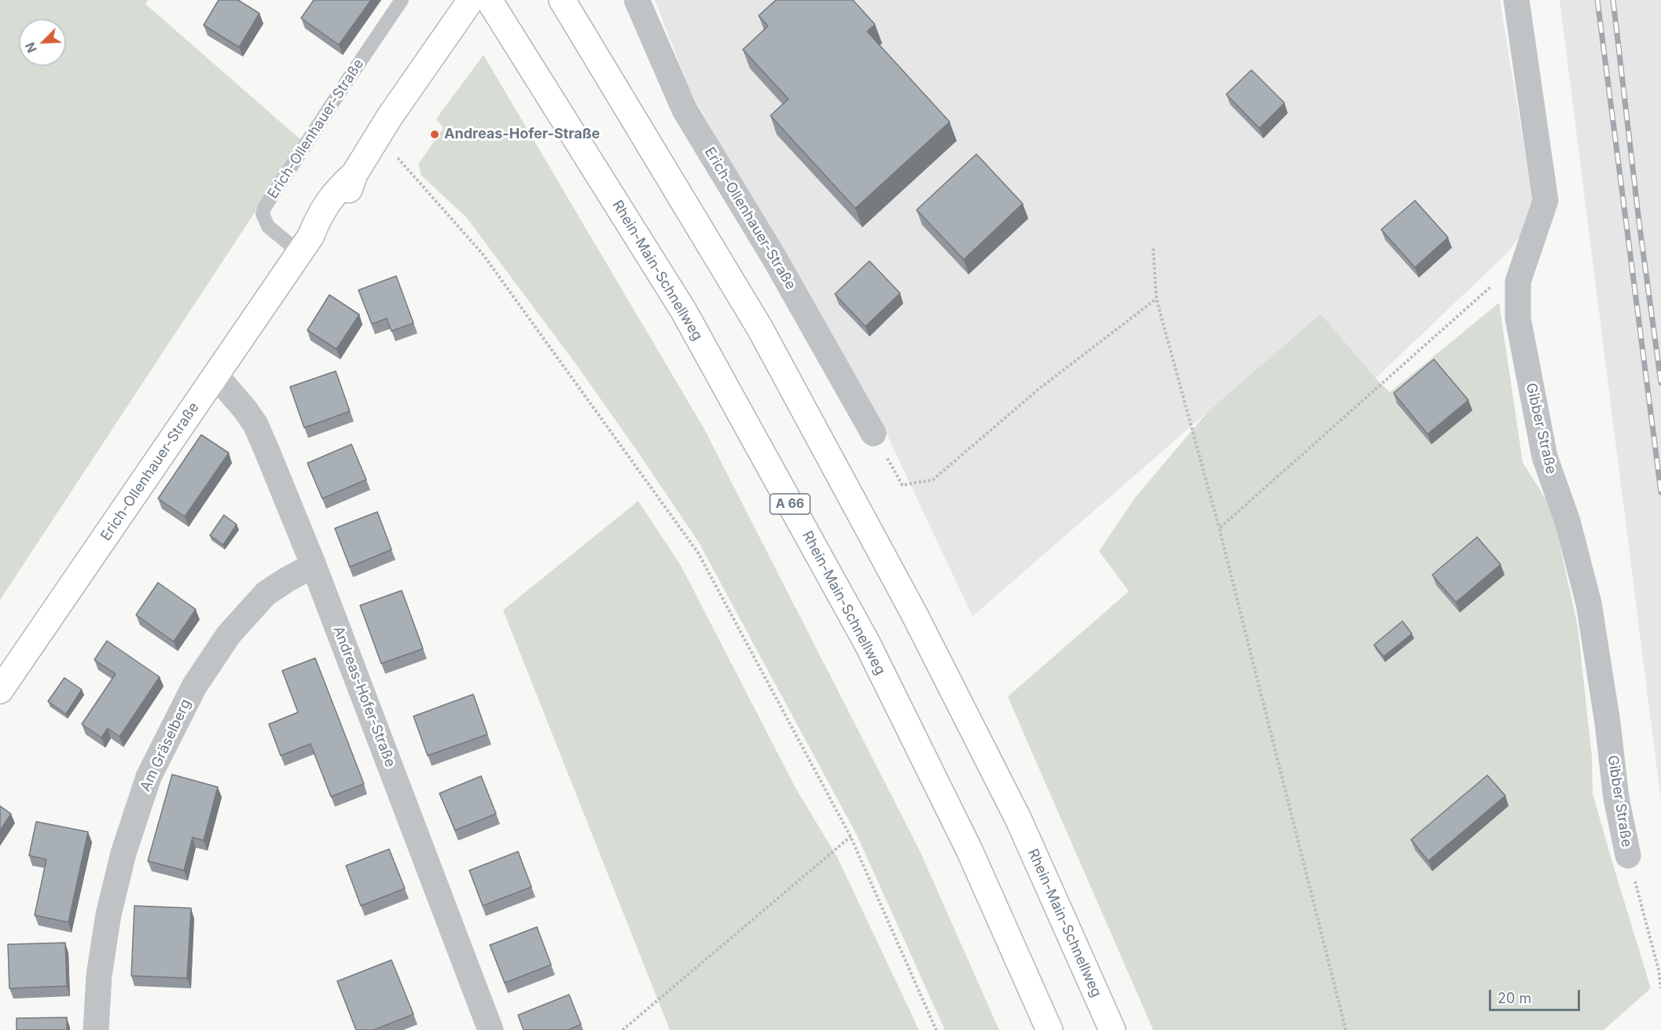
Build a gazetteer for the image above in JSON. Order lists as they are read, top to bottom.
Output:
{
  "streets": {
    "main road": ["Erich-Ollenhauer-Straße", "Rhein-Main-Schnellweg", "A 66"],
    "street": ["Gibber Straße", "Andreas-Hofer-Straße", "Am Gräselberg"]
  },
  "crossings": [
    ["Erich-Ollenhauer-Straße", "Andreas-Hofer-Straße"],
    ["Andreas-Hofer-Straße", "Am Gräselberg"]
  ],
  "places": ["Andreas-Hofer-Straße"],
  "scale_bar": "20 m",
  "north": "bottom left"
}
